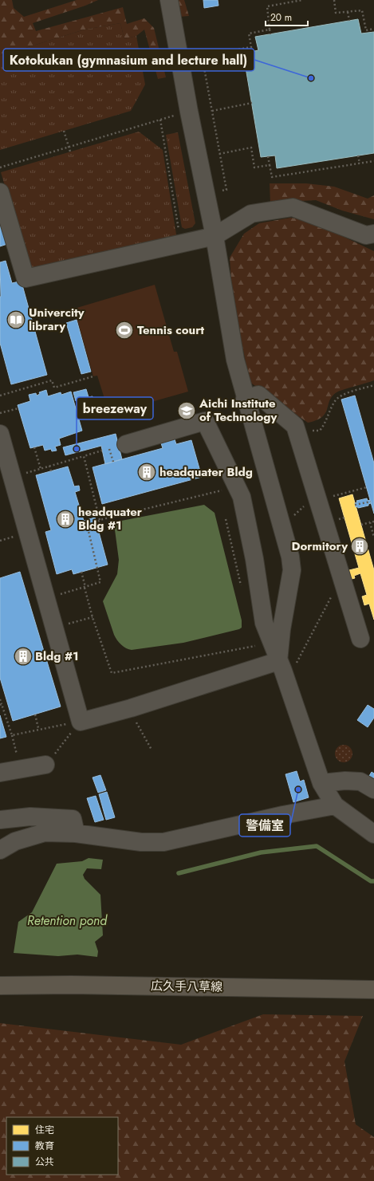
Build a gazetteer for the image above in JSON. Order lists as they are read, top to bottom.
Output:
{
  "streets": {
    "main road": ["広久手八草線"]
  },
  "water": ["Retention pond"],
  "places": {
    "other": ["Kotokukan (gymnasium and lecture hall)", "breezeway", "警備室"],
    "library": ["Univercity library"],
    "sports": ["Tennis court"],
    "school or university": ["Aichi Institute of Technology"],
    "building": [
      "headquater Bldg",
      "headquater Bldg #1",
      "Dormitory",
      "Bldg #1"
    ]
  },
  "legend": ["住宅", "教育", "公共"],
  "scale_bar": "20 m"
}
